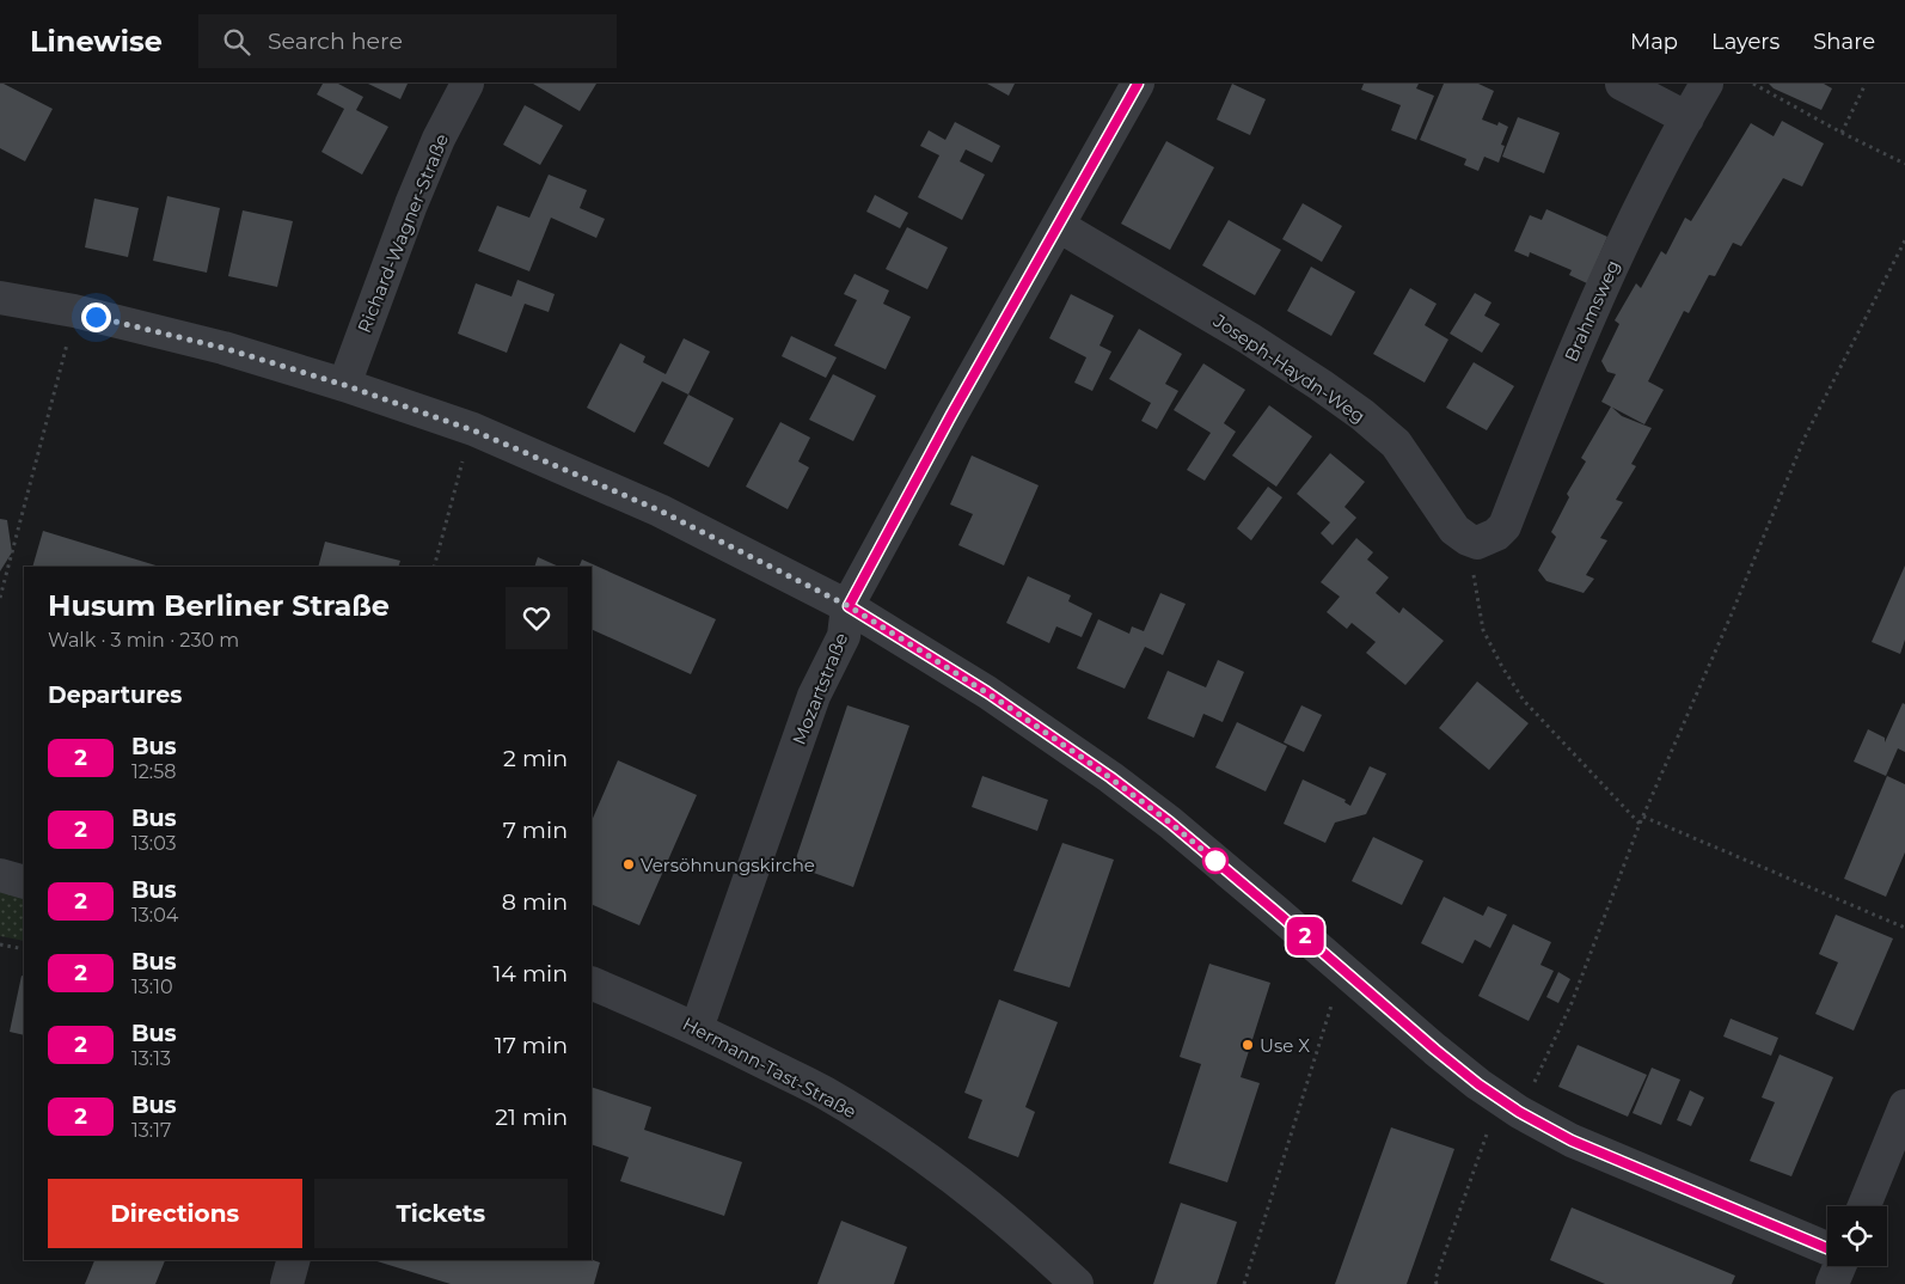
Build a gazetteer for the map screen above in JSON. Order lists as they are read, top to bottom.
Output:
{
  "streets": {
    "street": [
      "Richard-Wagner-Straße",
      "Brahmsweg",
      "Joseph-Haydn-Weg",
      "Mozartstraße",
      "Hermann-Tast-Straße"
    ]
  },
  "crossings": [
    ["Brahmsweg", "Joseph-Haydn-Weg"],
    ["Joseph-Haydn-Weg", "Mozartstraße"],
    ["Mozartstraße", "Hermann-Tast-Straße"]
  ],
  "places": ["Versöhnungskirche", "Use X"],
  "lines": ["bus line 2"],
  "page": {
    "header": "Linewise",
    "search": "Search here",
    "nav": ["Map", "Layers", "Share"],
    "on_map": "2",
    "heading": [
      ["Husum Berliner Straße", "Walk · 3 min · 230 m"],
      "Departures"
    ],
    "list": [
      {
        "mark": "2",
        "name": "Bus",
        "note": "12:58",
        "value": "2 min"
      },
      {
        "mark": "2",
        "name": "Bus",
        "note": "13:03",
        "value": "7 min"
      },
      {
        "mark": "2",
        "name": "Bus",
        "note": "13:04",
        "value": "8 min"
      },
      {
        "mark": "2",
        "name": "Bus",
        "note": "13:10",
        "value": "14 min"
      },
      {
        "mark": "2",
        "name": "Bus",
        "note": "13:13",
        "value": "17 min"
      },
      {
        "mark": "2",
        "name": "Bus",
        "note": "13:17",
        "value": "21 min"
      }
    ],
    "buttons": ["Directions", "Tickets"]
  }
}
